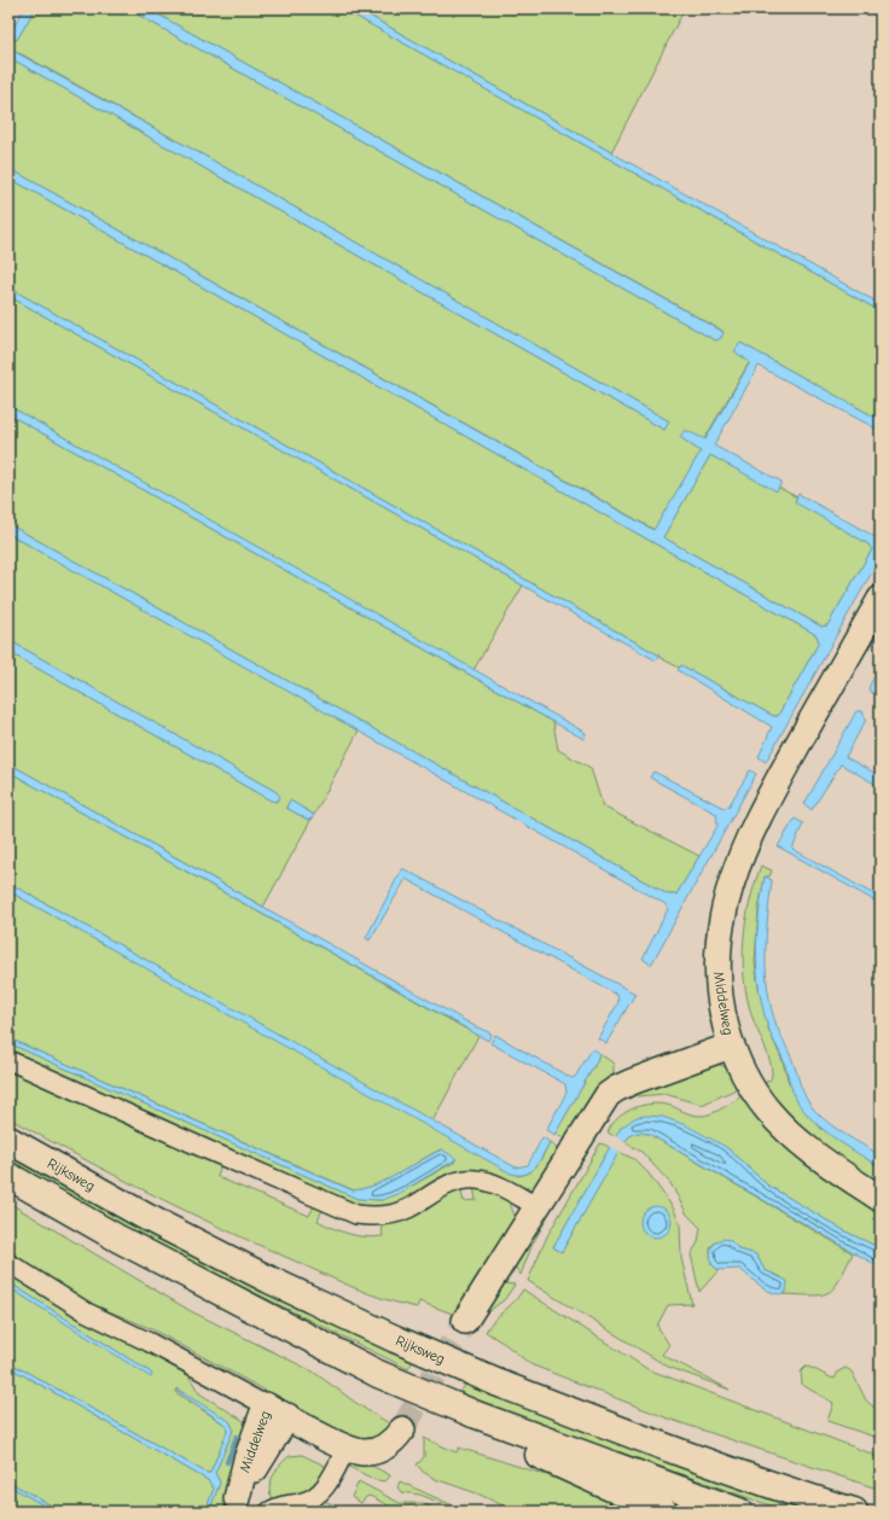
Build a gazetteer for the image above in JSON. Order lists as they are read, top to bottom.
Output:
{
  "streets": {
    "highway": ["Rijksweg"],
    "street": ["Middelweg"]
  }
}
